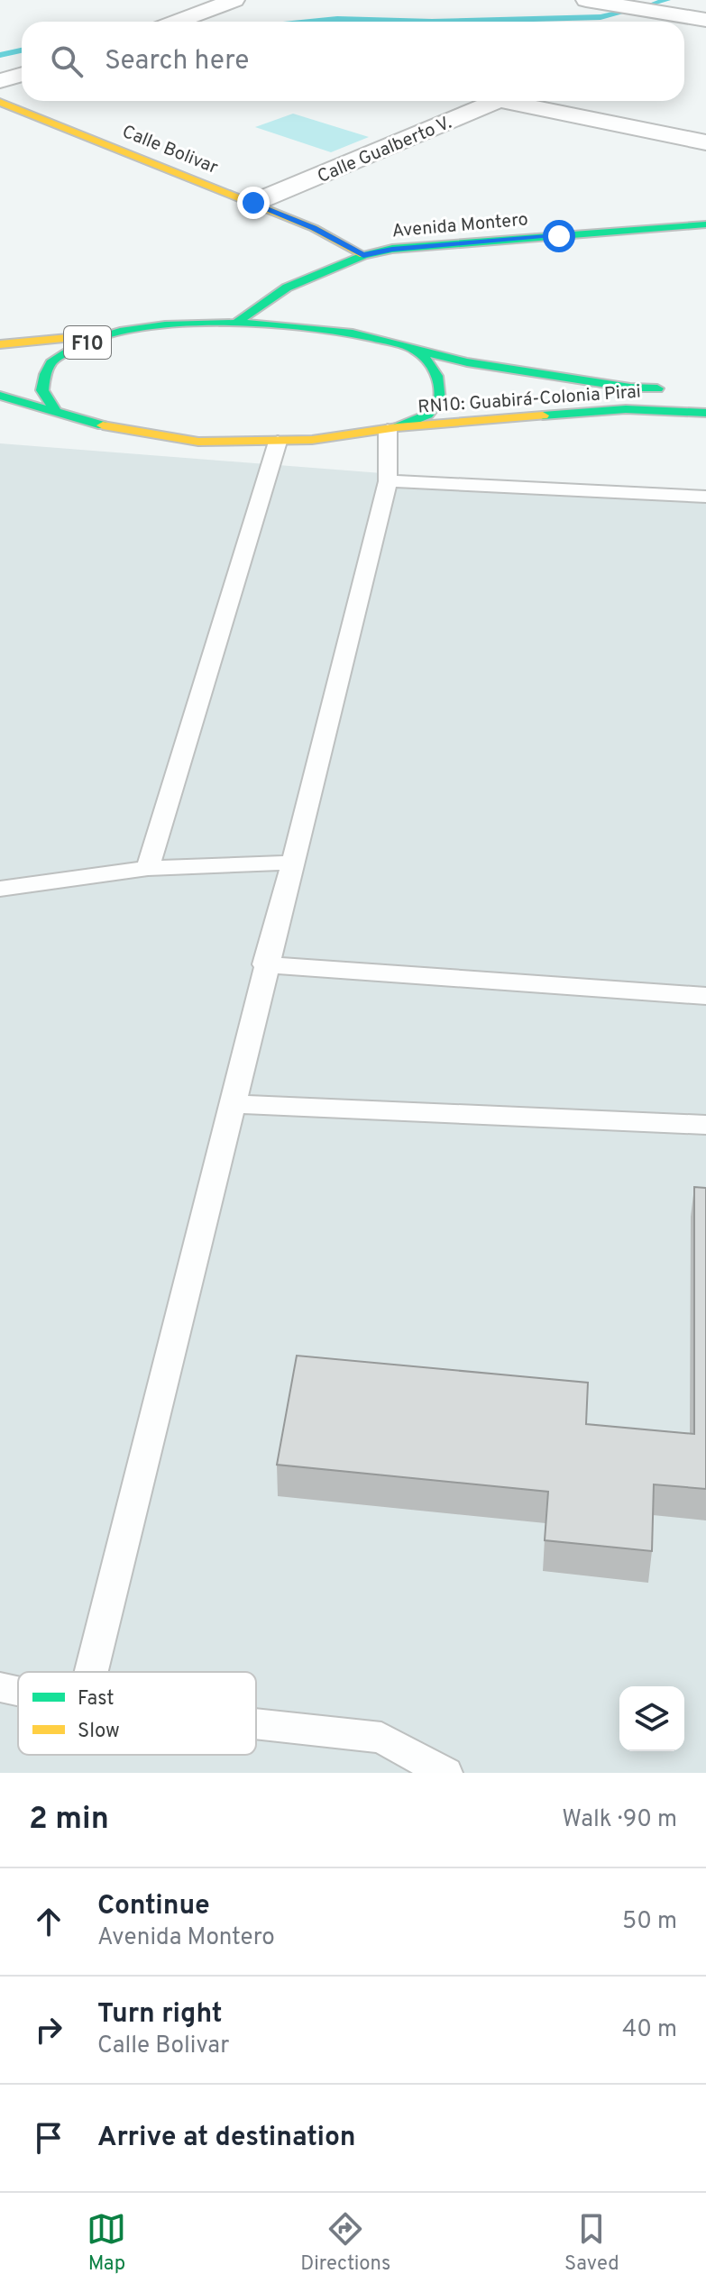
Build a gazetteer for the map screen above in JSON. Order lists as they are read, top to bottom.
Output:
{
  "streets": {
    "main road": [
      "Calle Bolivar",
      "Avenida Montero",
      "F10",
      "RN10: Guabirá-Colonia Pirai"
    ],
    "street": ["Calle Gualberto V."]
  },
  "crossings": [
    ["Calle Bolivar", "Calle Gualberto V."],
    ["Calle Bolivar", "Avenida Montero"],
    ["Avenida Montero", "F10"],
    ["F10", "RN10: Guabirá-Colonia Pirai"]
  ],
  "legend": ["Fast", "Slow"],
  "page": {
    "search": "Search here",
    "heading": ["2 min", "Walk · 90 m"],
    "list": [
      ["Continue", "Avenida Montero", "50 m"],
      ["Turn right", "Calle Bolivar", "40 m"],
      "Arrive at destination"
    ],
    "nav": ["Map", "Directions", "Saved"]
  }
}
